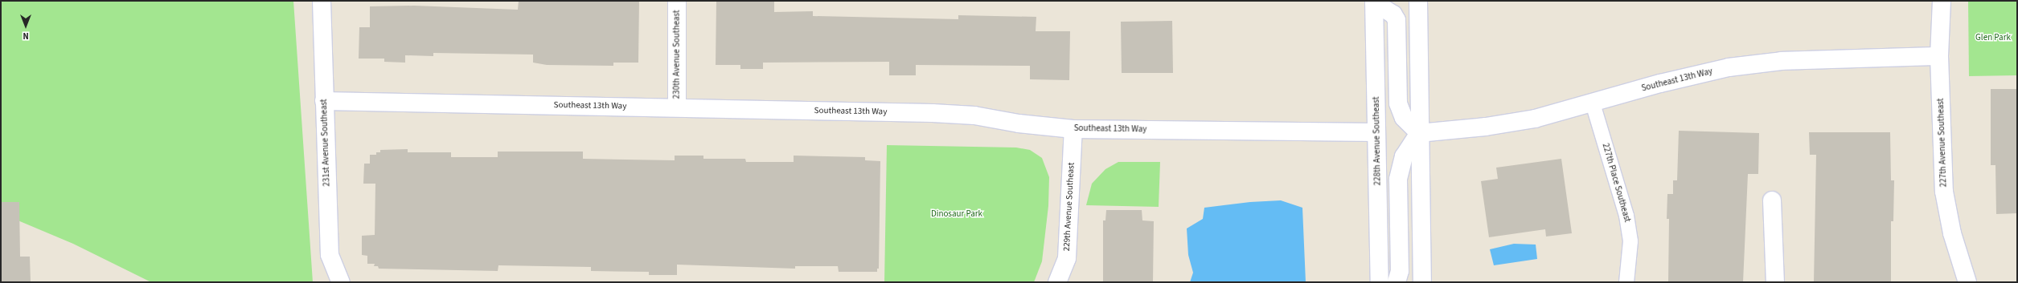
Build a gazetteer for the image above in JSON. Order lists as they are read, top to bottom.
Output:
{
  "streets": {
    "street": [
      "230th Avenue Southeast",
      "Southeast 13th Way",
      "228th Avenue Southeast",
      "231st Avenue Southeast",
      "227th Avenue Southeast",
      "229th Avenue Southeast"
    ],
    "lane": ["227th Place Southeast"]
  },
  "crossings": [
    ["230th Avenue Southeast", "Southeast 13th Way"],
    ["Southeast 13th Way", "228th Avenue Southeast"],
    ["Southeast 13th Way", "231st Avenue Southeast"],
    ["Southeast 13th Way", "227th Avenue Southeast"],
    ["Southeast 13th Way", "227th Place Southeast"],
    ["Southeast 13th Way", "229th Avenue Southeast"]
  ],
  "parks": ["Glen Park", "Dinosaur Park"],
  "north": "bottom"
}
